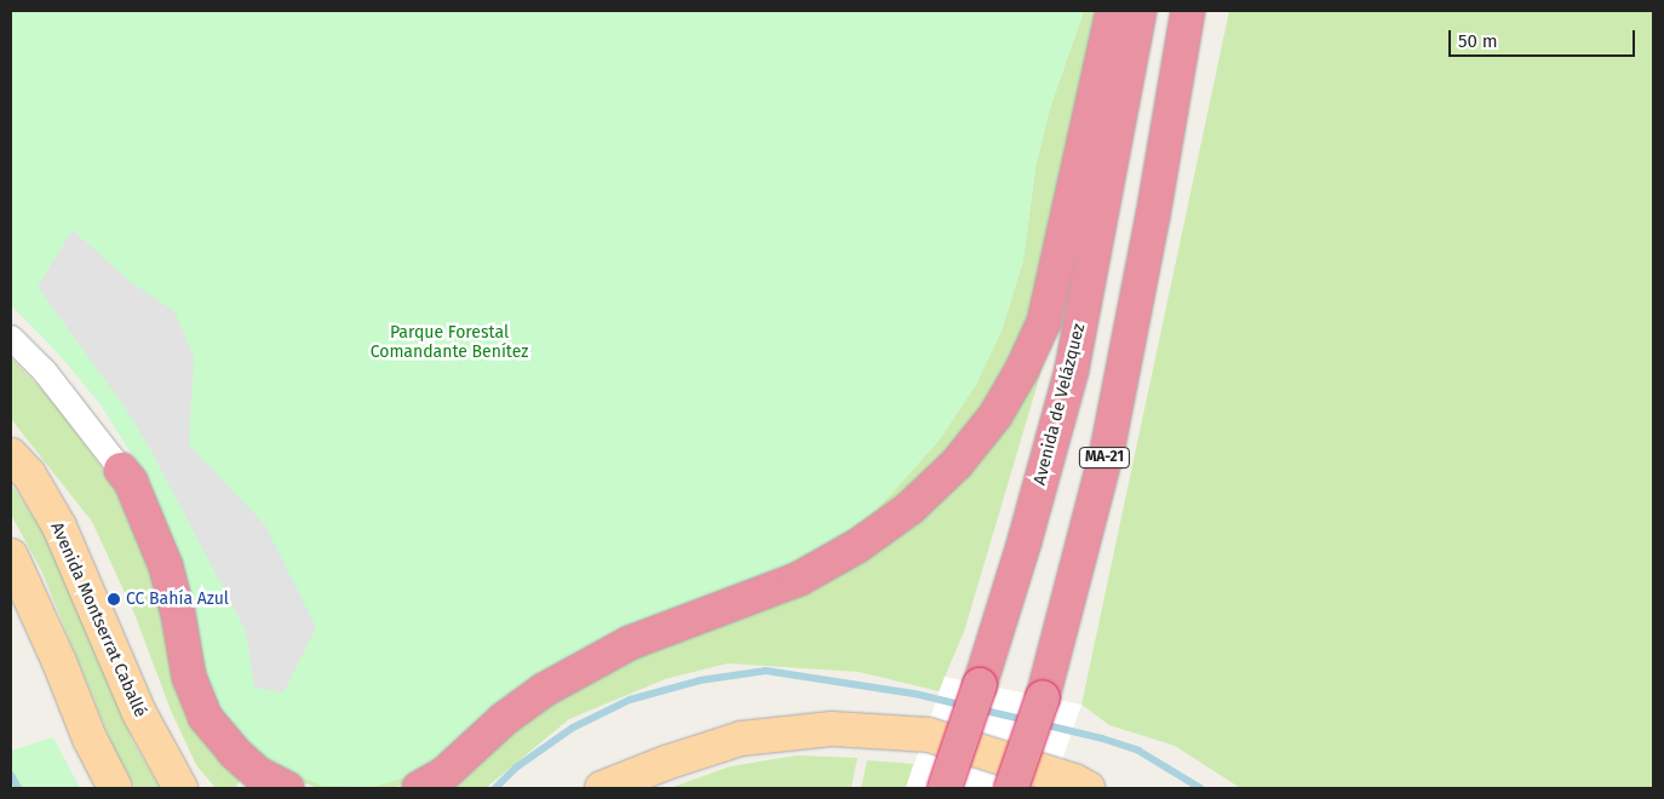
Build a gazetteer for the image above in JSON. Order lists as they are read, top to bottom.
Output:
{
  "streets": {
    "highway": ["Avenida de Velázquez", "MA-21"],
    "main road": ["Avenida Montserrat Caballé"]
  },
  "parks": ["Parque Forestal Comandante Benítez"],
  "places": ["CC Bahía Azul"],
  "scale_bar": "50 m"
}
